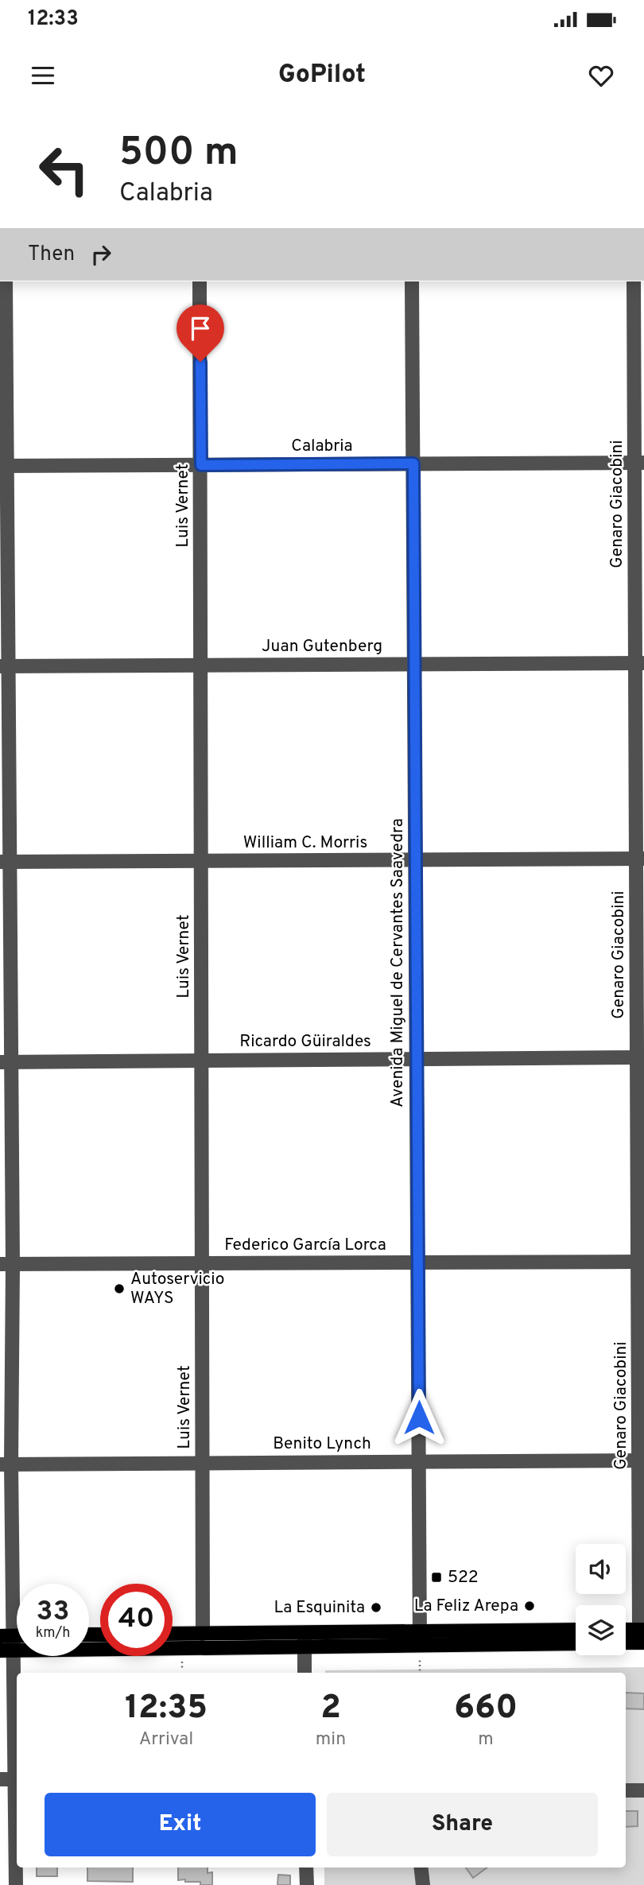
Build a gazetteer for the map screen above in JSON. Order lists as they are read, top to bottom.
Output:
{
  "streets": {
    "street": [
      "Calabria",
      "Genaro Giacobini",
      "Luis Vernet",
      "Juan Gutenberg",
      "William C. Morris",
      "Avenida Miguel de Cervantes Saavedra",
      "Ricardo Güiraldes",
      "Federico García Lorca",
      "Benito Lynch"
    ]
  },
  "crossings": [
    ["Calabria", "Genaro Giacobini"],
    ["Calabria", "Luis Vernet"],
    ["Calabria", "Avenida Miguel de Cervantes Saavedra"],
    ["Genaro Giacobini", "Juan Gutenberg"],
    ["Genaro Giacobini", "William C. Morris"],
    ["Genaro Giacobini", "Ricardo Güiraldes"],
    ["Genaro Giacobini", "Federico García Lorca"],
    ["Genaro Giacobini", "Benito Lynch"],
    ["Luis Vernet", "Juan Gutenberg"],
    ["Luis Vernet", "William C. Morris"],
    ["Luis Vernet", "Ricardo Güiraldes"],
    ["Luis Vernet", "Federico García Lorca"],
    ["Luis Vernet", "Benito Lynch"],
    ["Juan Gutenberg", "Avenida Miguel de Cervantes Saavedra"],
    ["William C. Morris", "Avenida Miguel de Cervantes Saavedra"],
    ["Avenida Miguel de Cervantes Saavedra", "Ricardo Güiraldes"],
    ["Avenida Miguel de Cervantes Saavedra", "Federico García Lorca"],
    ["Avenida Miguel de Cervantes Saavedra", "Benito Lynch"]
  ],
  "places": {
    "other": ["Autoservicio WAYS", "La Feliz Arepa", "La Esquinita"],
    "transit": ["522"]
  },
  "page": {
    "status": "12:33",
    "header": "GoPilot",
    "turn": ["500 m", "Calabria"],
    "then": "Then",
    "speed": "33 km/h",
    "limit": "40",
    "eta": [
      "12:35",
      "Arrival",
      "2",
      "min",
      "660",
      "m"
    ],
    "buttons": ["Exit", "Share"]
  }
}
